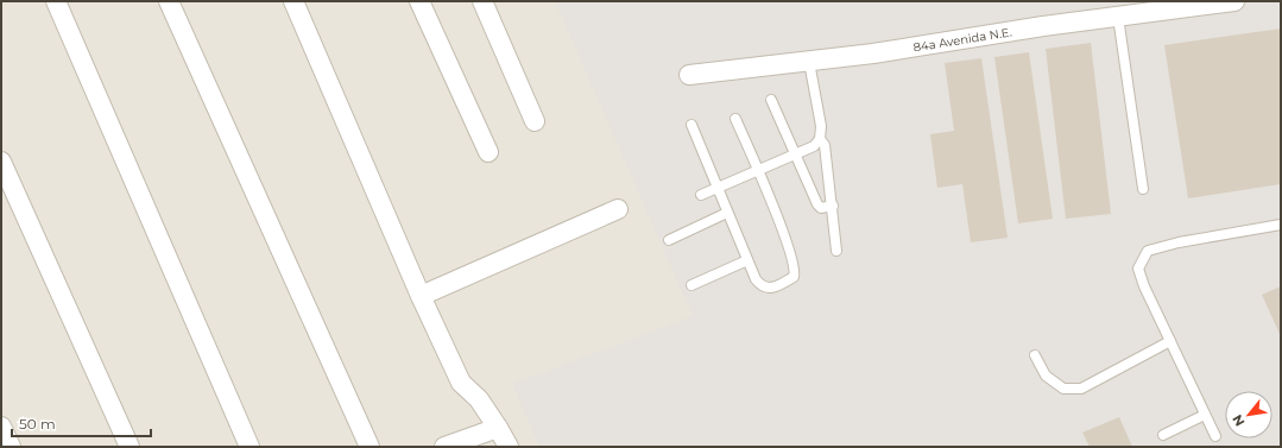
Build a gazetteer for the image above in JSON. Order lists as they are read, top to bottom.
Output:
{
  "streets": {
    "street": ["84a Avenida N.E."]
  },
  "scale_bar": "50 m",
  "north": "bottom left"
}
